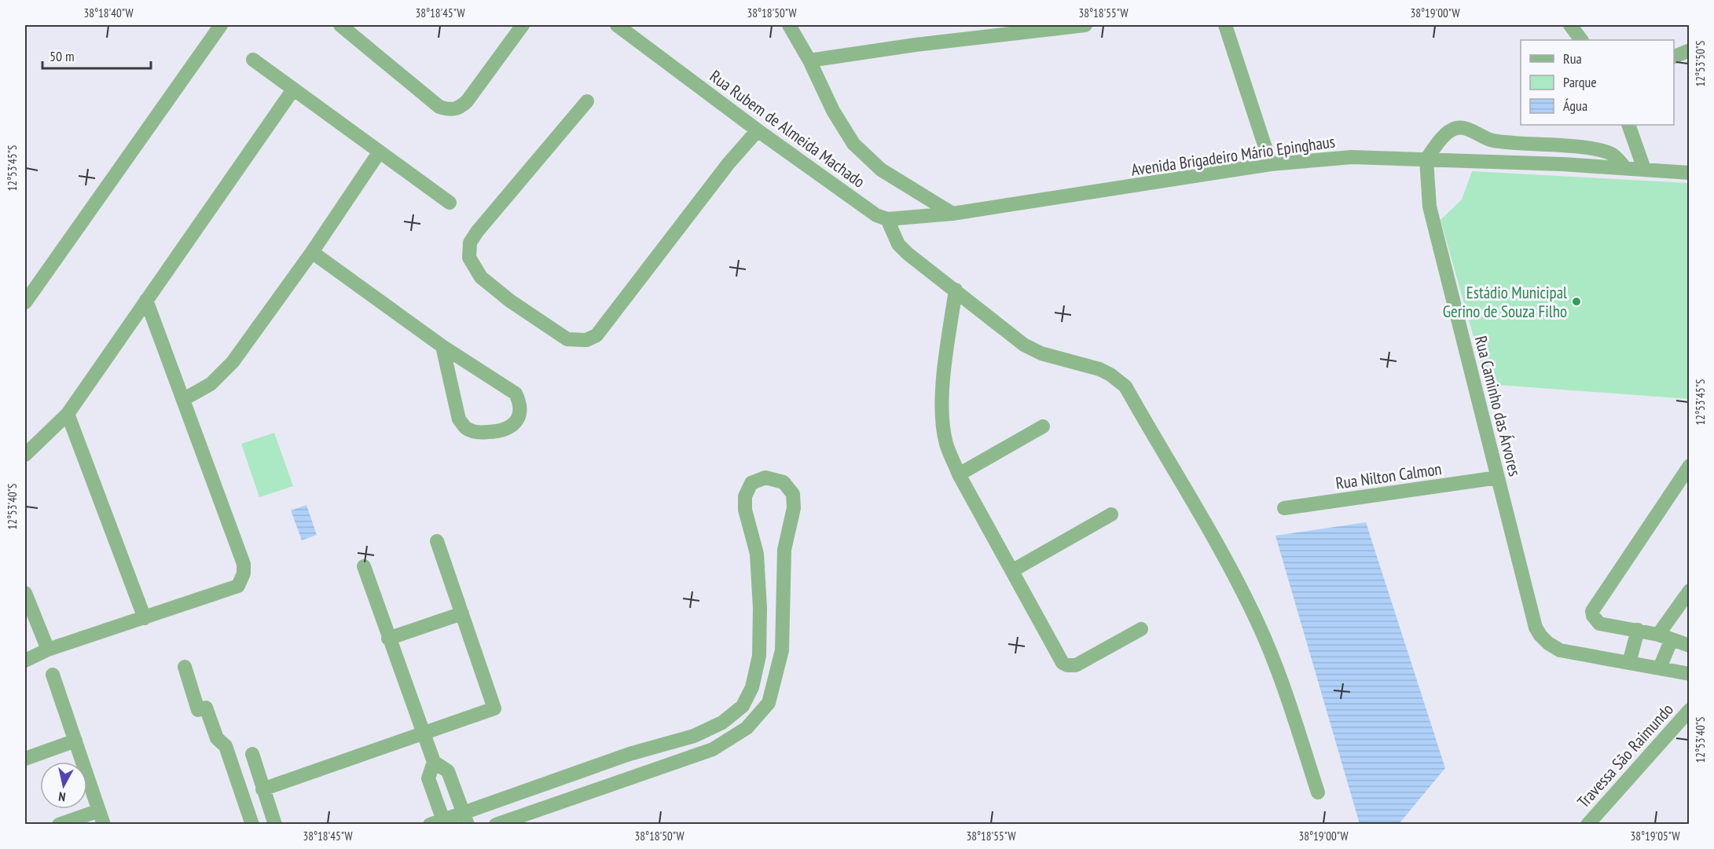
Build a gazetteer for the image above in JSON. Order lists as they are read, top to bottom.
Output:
{
  "streets": {
    "street": [
      "Rua Rubem de Almeida Machado",
      "Avenida Brigadeiro Mário Epinghaus",
      "Rua Caminho das Árvores",
      "Rua Nilton Calmon",
      "Travessa São Raimundo"
    ]
  },
  "crossings": [
    ["Avenida Brigadeiro Mário Epinghaus", "Rua Caminho das Árvores"],
    ["Rua Caminho das Árvores", "Rua Nilton Calmon"]
  ],
  "places": ["Estádio Municipal Gerino de Souza Filho"],
  "legend": ["Rua", "Parque", "Água"],
  "scale_bar": "50 m",
  "north": "bottom",
  "coordinates": [
    "38°18'40\"W",
    "38°18'45\"W",
    "38°18'50\"W",
    "38°18'55\"W",
    "38°19'00\"W",
    "12°53'50\"S",
    "12°53'45\"S",
    "12°53'40\"S",
    "38°19'05\"W"
  ]
}
